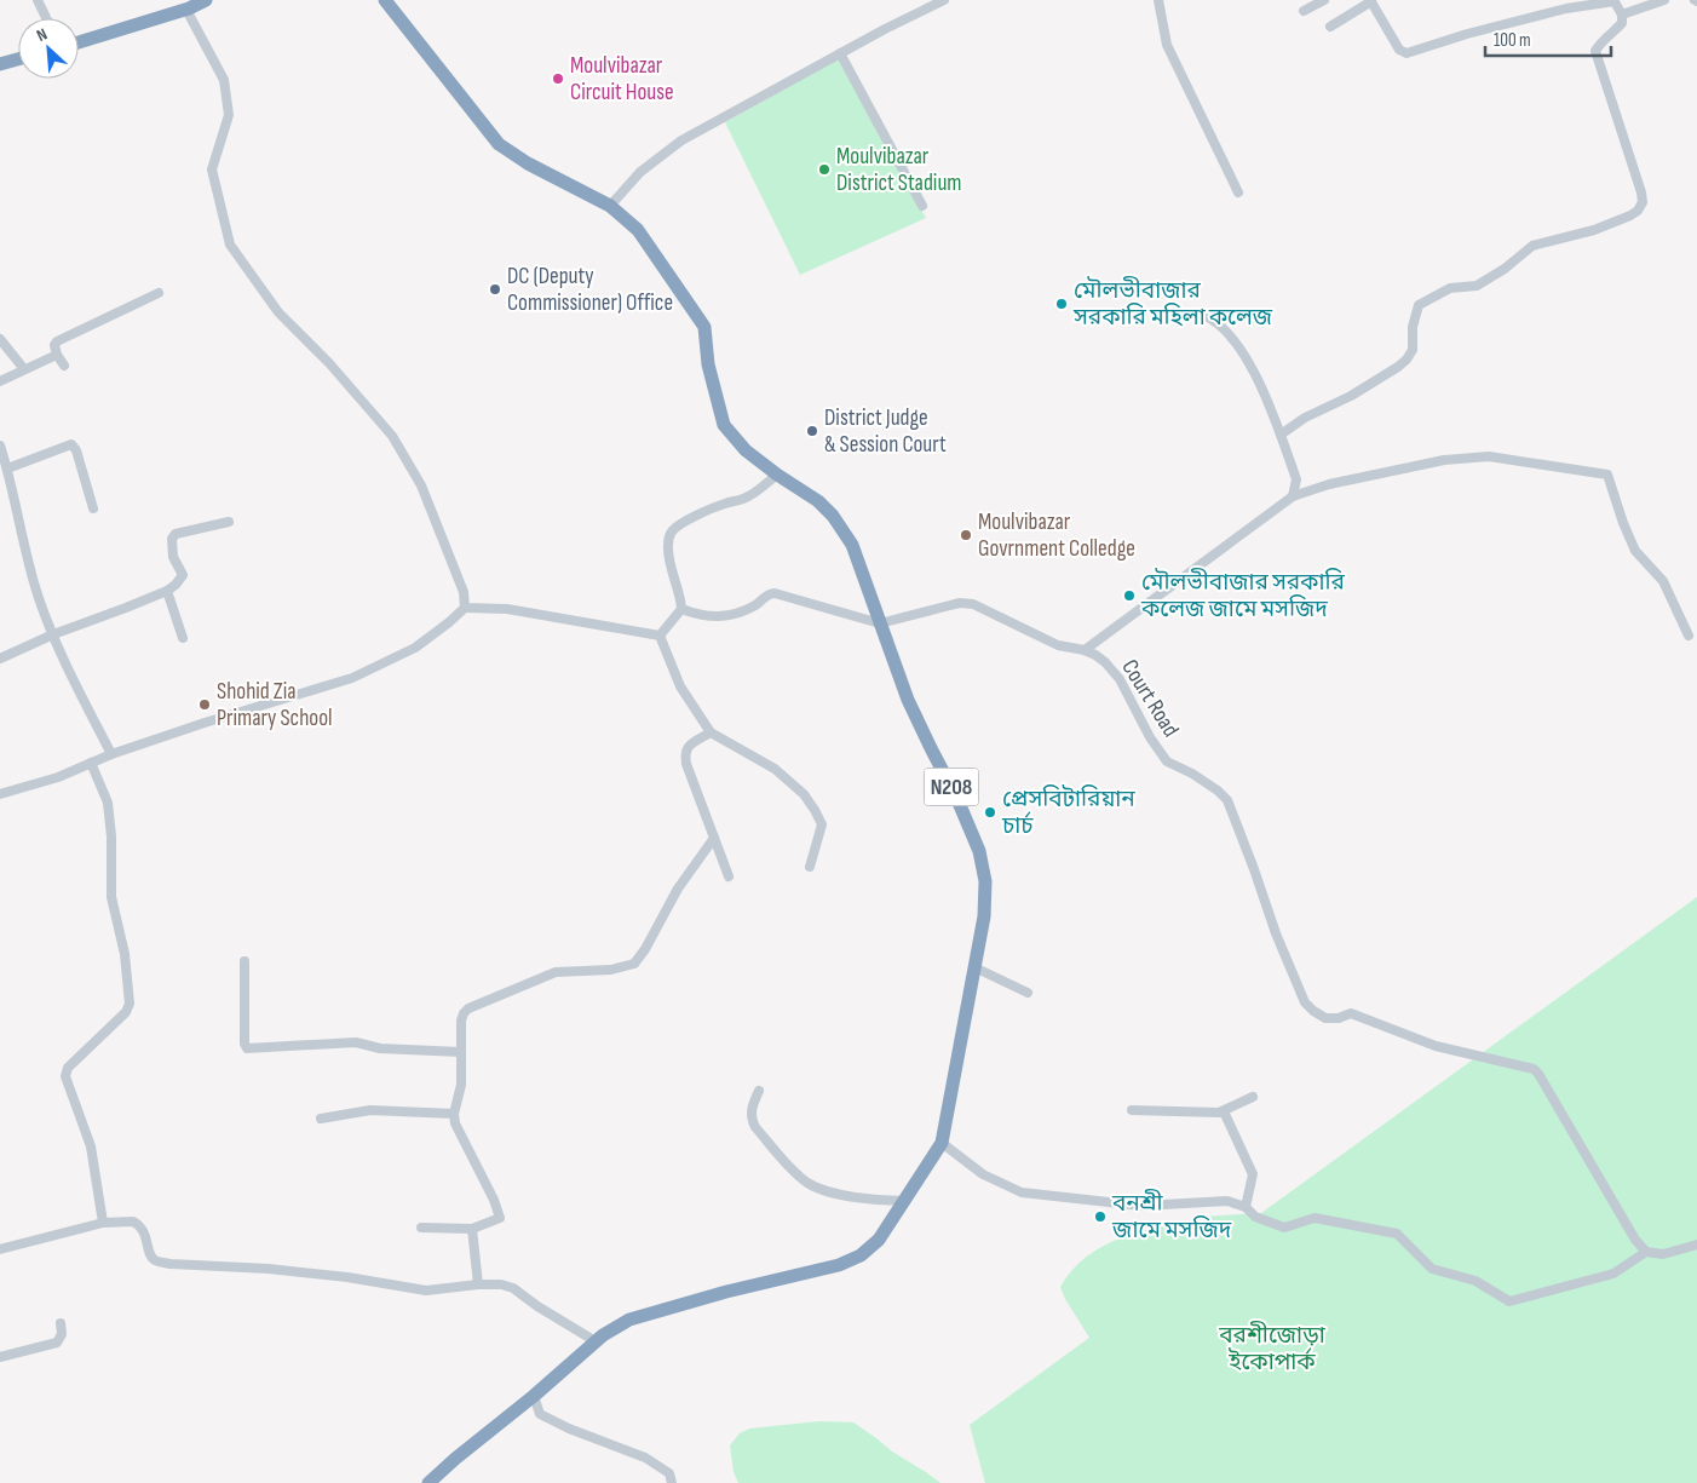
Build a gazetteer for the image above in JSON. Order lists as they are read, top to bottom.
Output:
{
  "streets": {
    "highway": ["N208"],
    "street": ["Court Road"]
  },
  "crossings": [
    ["Court Road", "N208"]
  ],
  "parks": ["বরশীজোড়া ইকোপার্ক"],
  "places": [
    "Moulvibazar Circuit House",
    "Moulvibazar District Stadium",
    "DC (Deputy Commissioner) Office",
    "মৌলভীবাজার সরকারি মহিলা কলেজ",
    "District Judge & Session Court",
    "Moulvibazar Govrnment Colledge",
    "মৌলভীবাজার সরকারি কলেজ জামে মসজিদ",
    "Shohid Zia Primary School",
    "প্রেসবিটারিয়ান চার্চ",
    "বনশ্রী জামে মসজিদ"
  ],
  "scale_bar": "100 m",
  "north": "top left"
}
